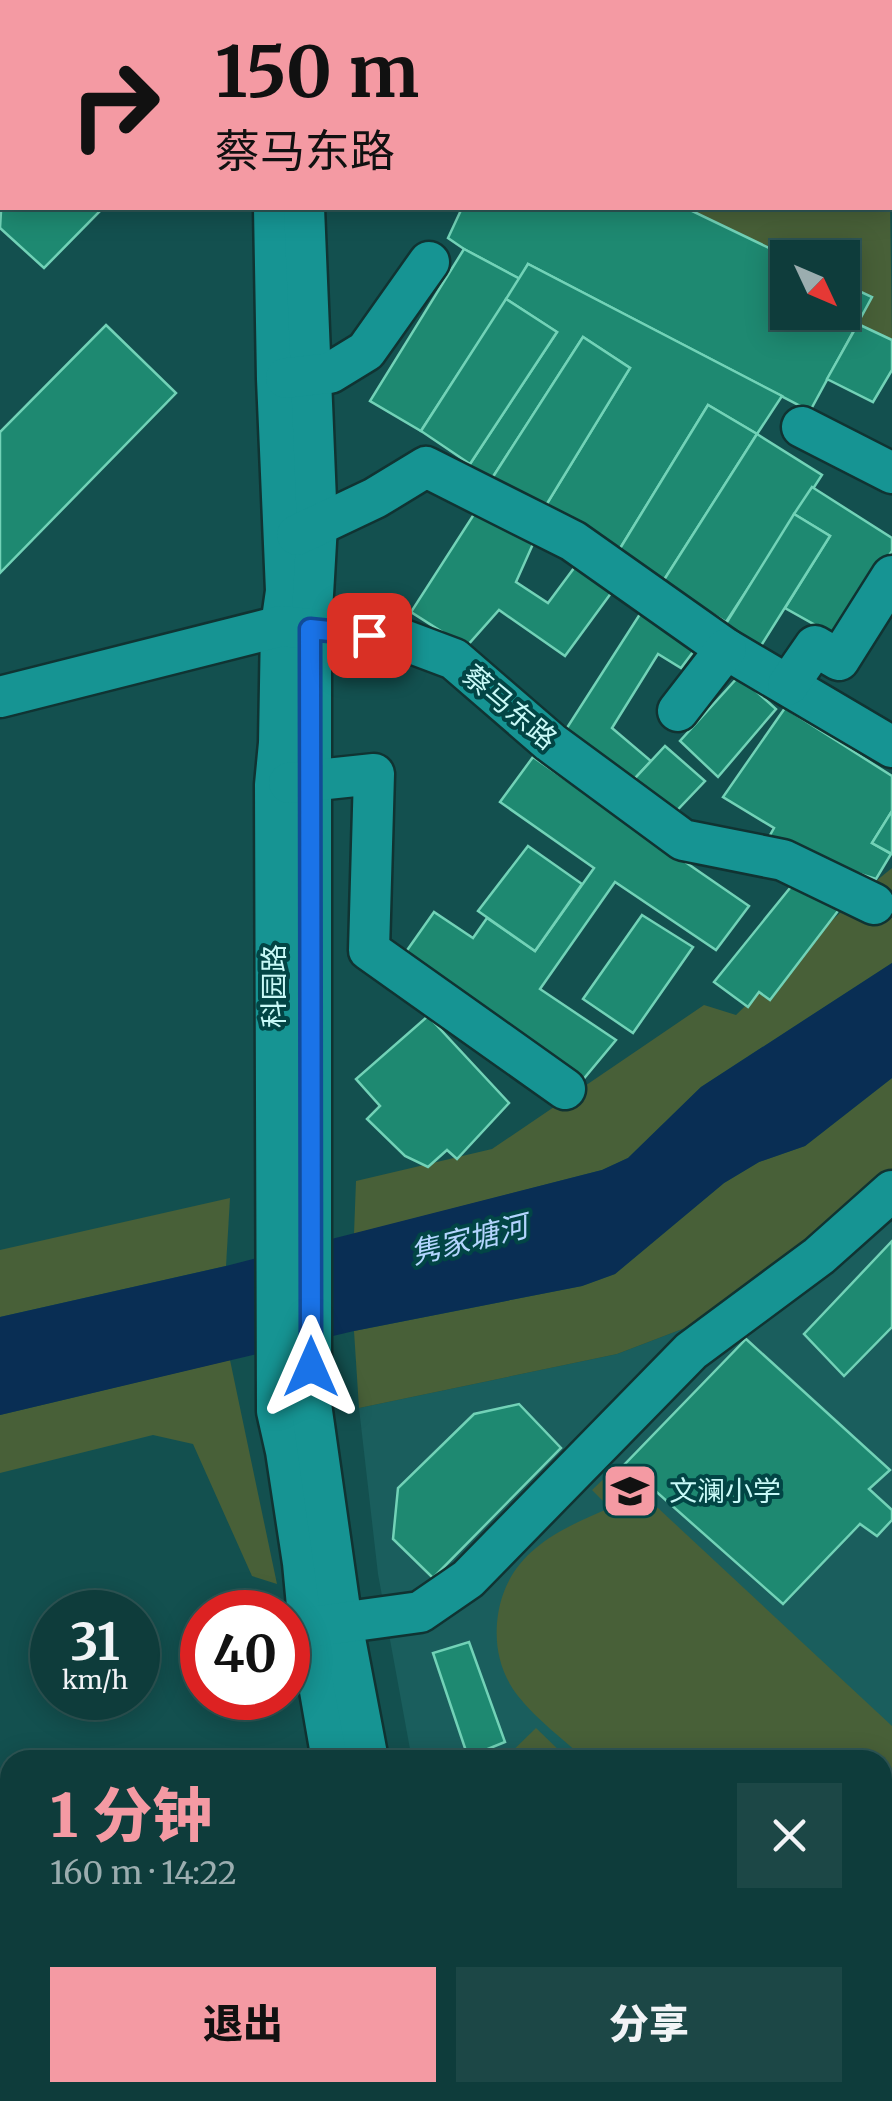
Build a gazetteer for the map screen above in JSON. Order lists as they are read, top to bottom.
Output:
{
  "streets": {
    "street": ["蔡马东路", "科园路"]
  },
  "crossings": [
    ["蔡马东路", "科园路"]
  ],
  "water": ["隽家塘河"],
  "places": {
    "school or university": ["文澜小学"]
  },
  "north": "bottom right",
  "page": {
    "turn": ["150 m", "蔡马东路"],
    "speed": "31 km/h",
    "limit": "40",
    "heading": ["1 分钟", "160 m · 14:22"],
    "buttons": ["退出", "分享"]
  }
}
